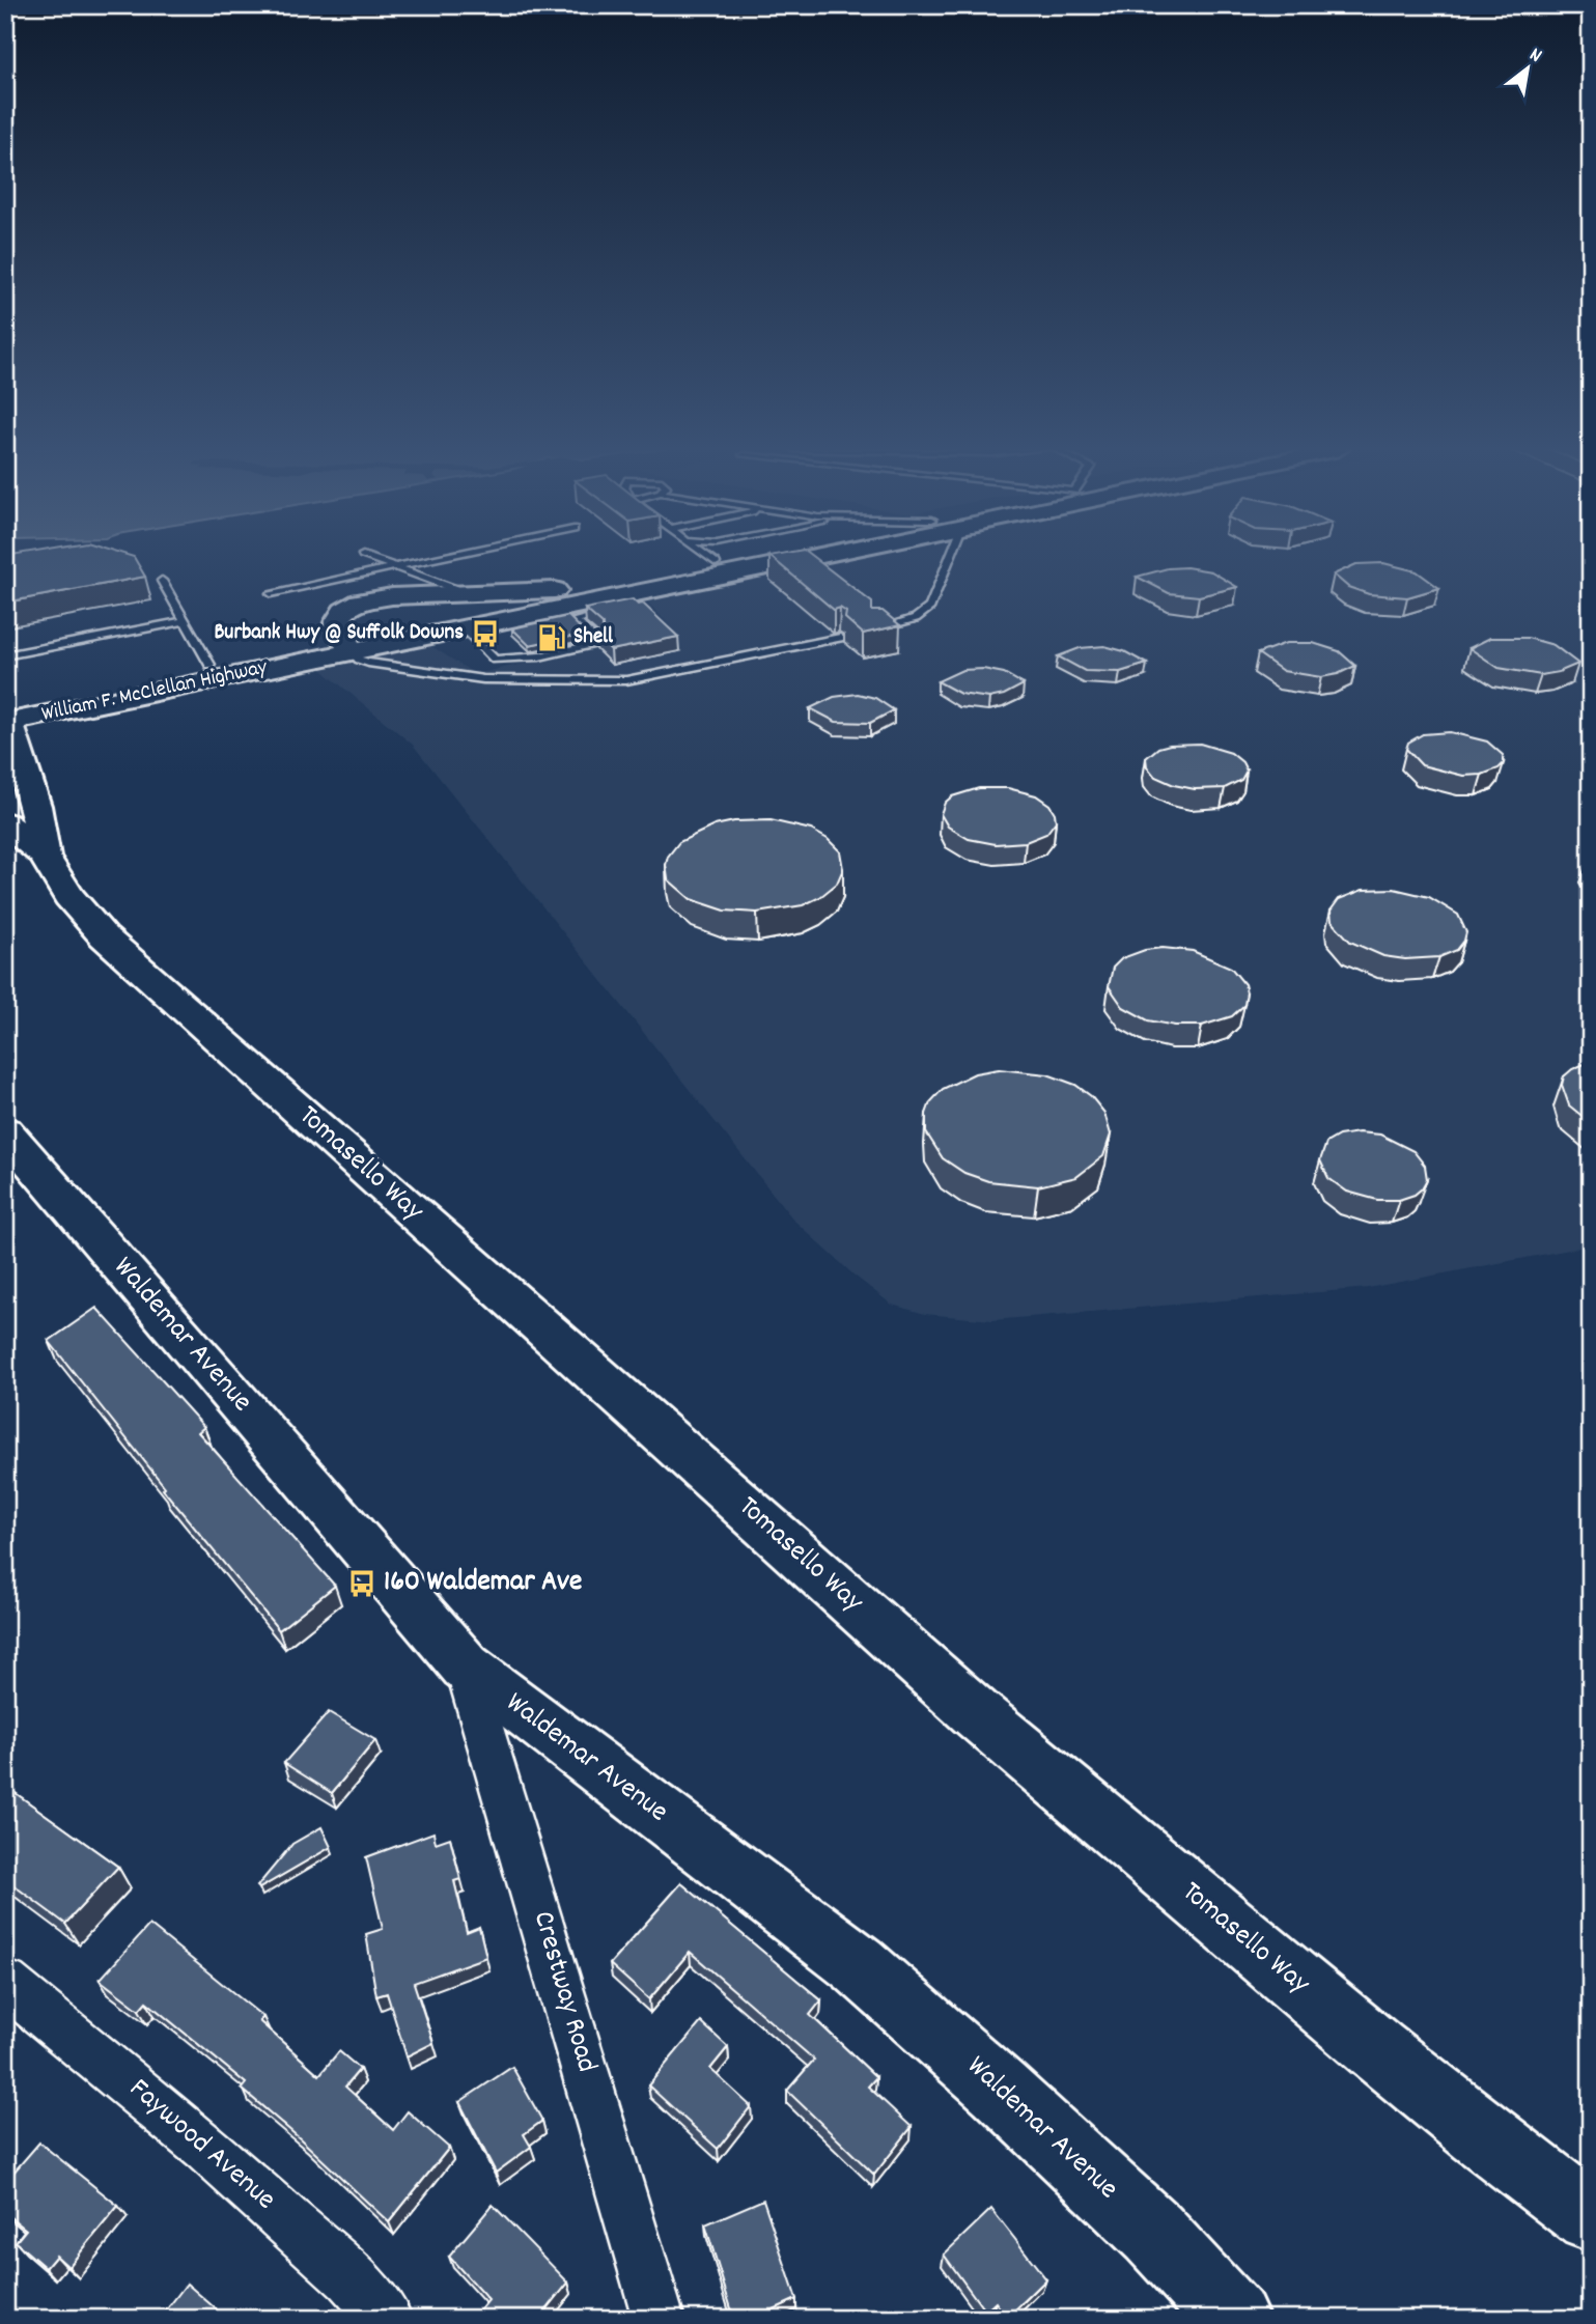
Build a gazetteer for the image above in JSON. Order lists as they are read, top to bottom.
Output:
{
  "streets": {
    "main road": ["William F. McClellan Highway", "Tomasello Way", "Waldemar Avenue"],
    "street": ["Crestway Road", "Faywood Avenue"]
  },
  "crossings": [
    ["William F. McClellan Highway", "Tomasello Way"],
    ["Waldemar Avenue", "Crestway Road"]
  ],
  "places": {
    "bus stop": ["Burbank Hwy @ Suffolk Downs", "160 Waldemar Ave"],
    "fuel station": ["Shell"]
  },
  "north": "top right"
}
